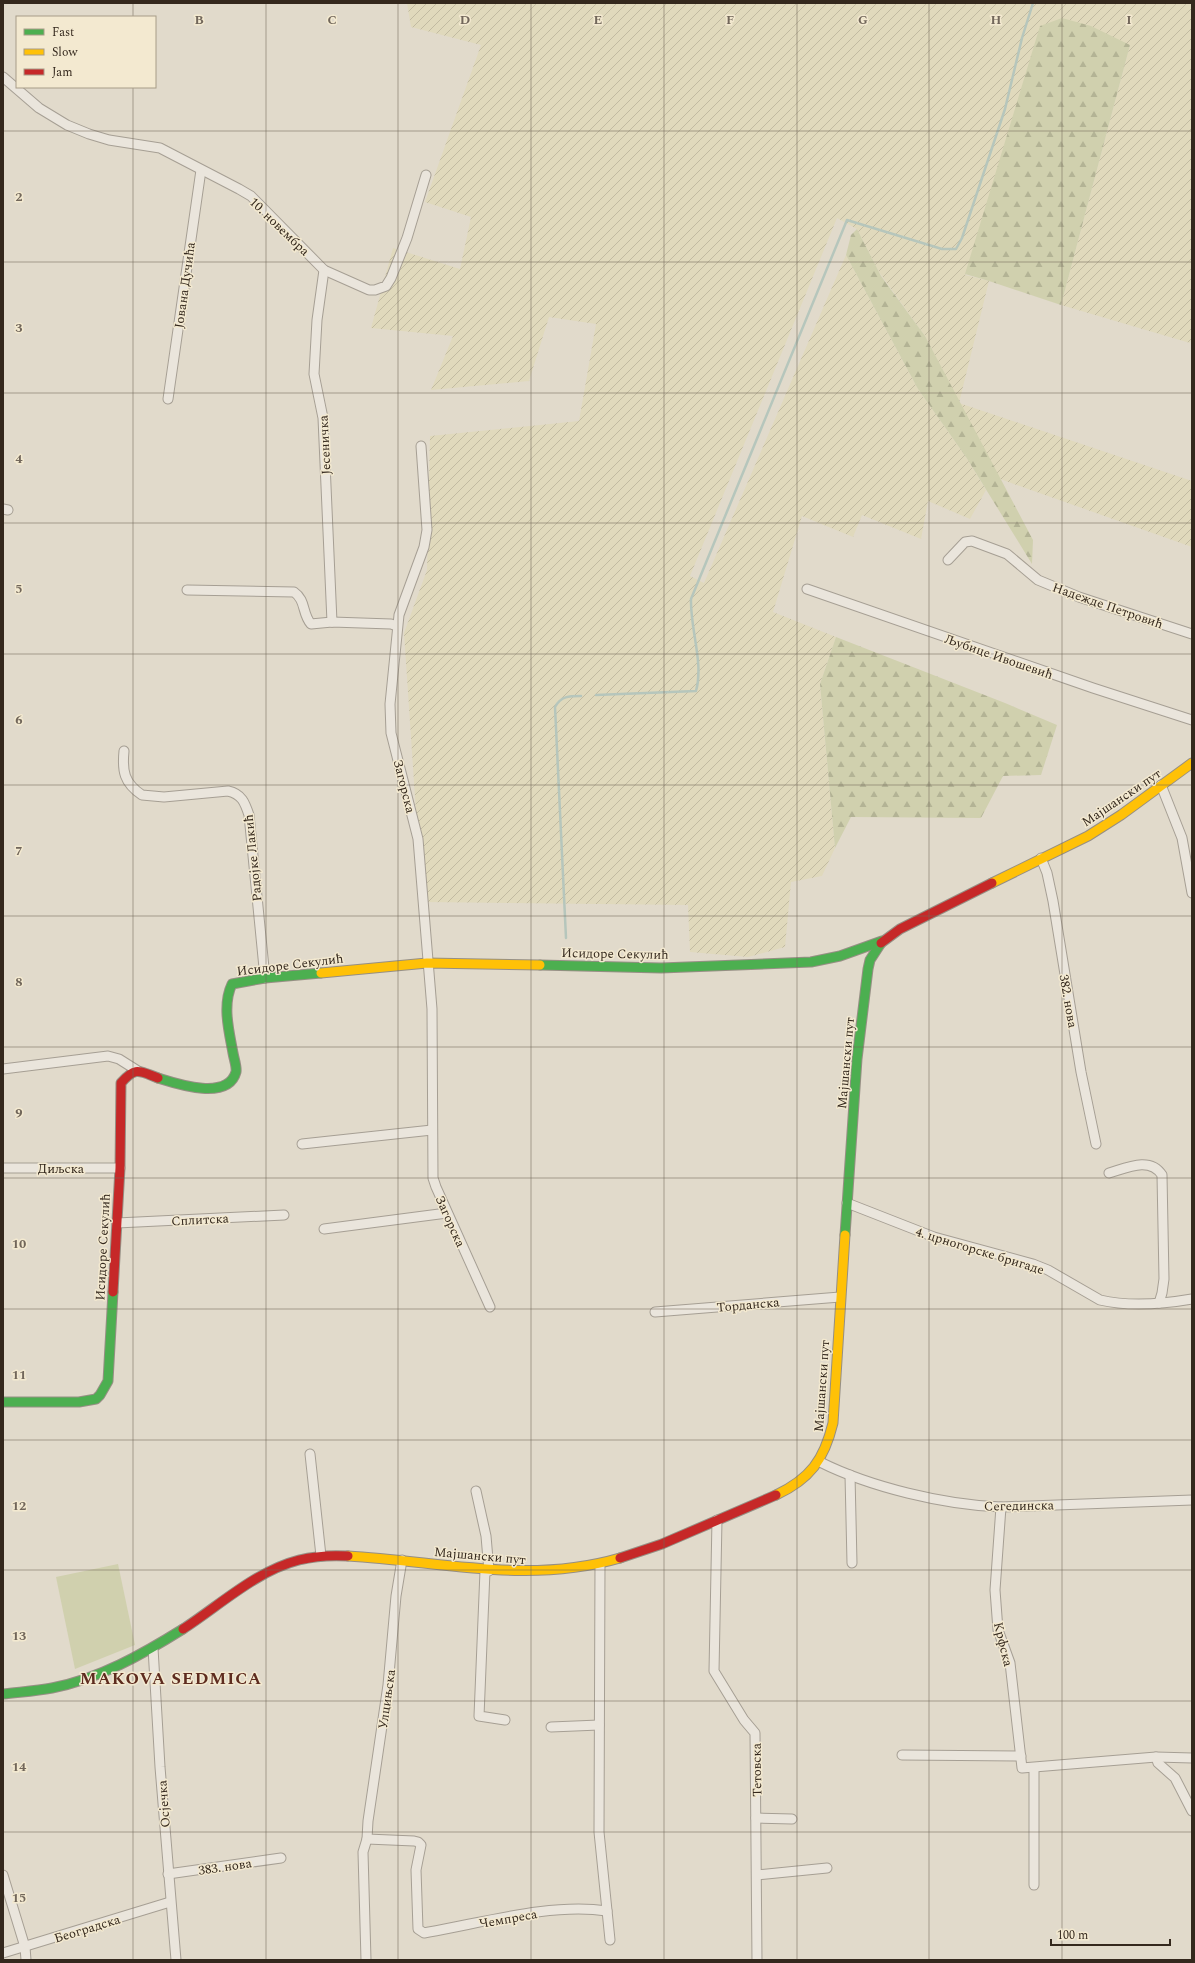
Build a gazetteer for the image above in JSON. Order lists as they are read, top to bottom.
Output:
{
  "streets": {
    "street": [
      "10. новембра",
      "Јована Дучића",
      "Јесеничка",
      "Надежде Петровић",
      "Љубице Ивошевић",
      "Загорска",
      "Мајшански пут",
      "Радојке Лакић",
      "Исидоре Секулић",
      "382. нова",
      "Диљска",
      "Сплитска",
      "4. црногорске бригаде",
      "Торданска",
      "Сегединска",
      "Крфска",
      "Улцињска",
      "Тетовска",
      "Осјечка",
      "383. нова",
      "Чемпреса",
      "Београдска"
    ]
  },
  "crossings": [
    ["10. новембра", "Јована Дучића"],
    ["10. новембра", "Јесеничка"],
    ["Загорска", "Исидоре Секулић"],
    ["Мајшански пут", "Исидоре Секулић"],
    ["Мајшански пут", "382. нова"],
    ["Мајшански пут", "4. црногорске бригаде"],
    ["Мајшански пут", "Торданска"],
    ["Мајшански пут", "Сегединска"],
    ["Мајшански пут", "Улцињска"],
    ["Мајшански пут", "Тетовска"],
    ["Мајшански пут", "Осјечка"],
    ["Радојке Лакић", "Исидоре Секулић"],
    ["Исидоре Секулић", "Диљска"],
    ["Исидоре Секулић", "Сплитска"],
    ["Сегединска", "Крфска"],
    ["Улцињска", "Чемпреса"],
    ["Осјечка", "383. нова"],
    ["Осјечка", "Београдска"]
  ],
  "districts": ["MAKOVA SEDMICA"],
  "legend": ["Fast", "Slow", "Jam"],
  "scale_bar": "100 m",
  "grid": {
    "columns": [
      "B",
      "C",
      "D",
      "E",
      "F",
      "G",
      "H",
      "I"
    ],
    "rows": [
      "2",
      "3",
      "4",
      "5",
      "6",
      "7",
      "8",
      "9",
      "10",
      "11",
      "12",
      "13",
      "14",
      "15"
    ]
  }
}
